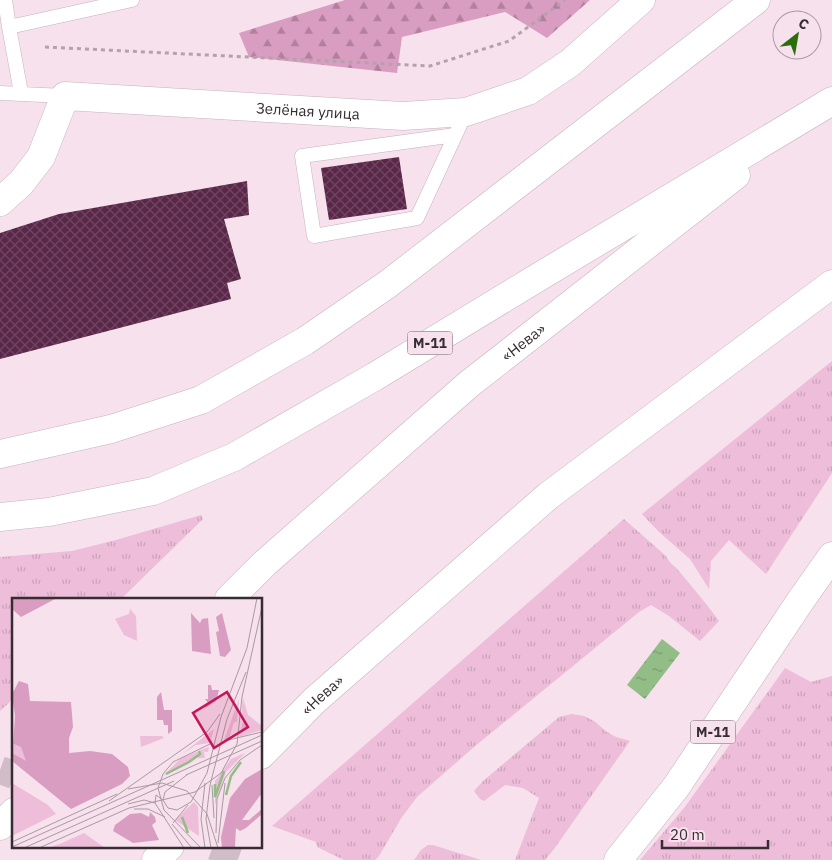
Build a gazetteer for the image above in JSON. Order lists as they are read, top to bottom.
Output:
{
  "streets": {
    "main road": ["Зелёная улица", "«Нева»", "М-11"]
  },
  "crossings": [
    ["«Нева»", "М-11"]
  ],
  "scale_bar": "20 m",
  "north": "top right"
}
